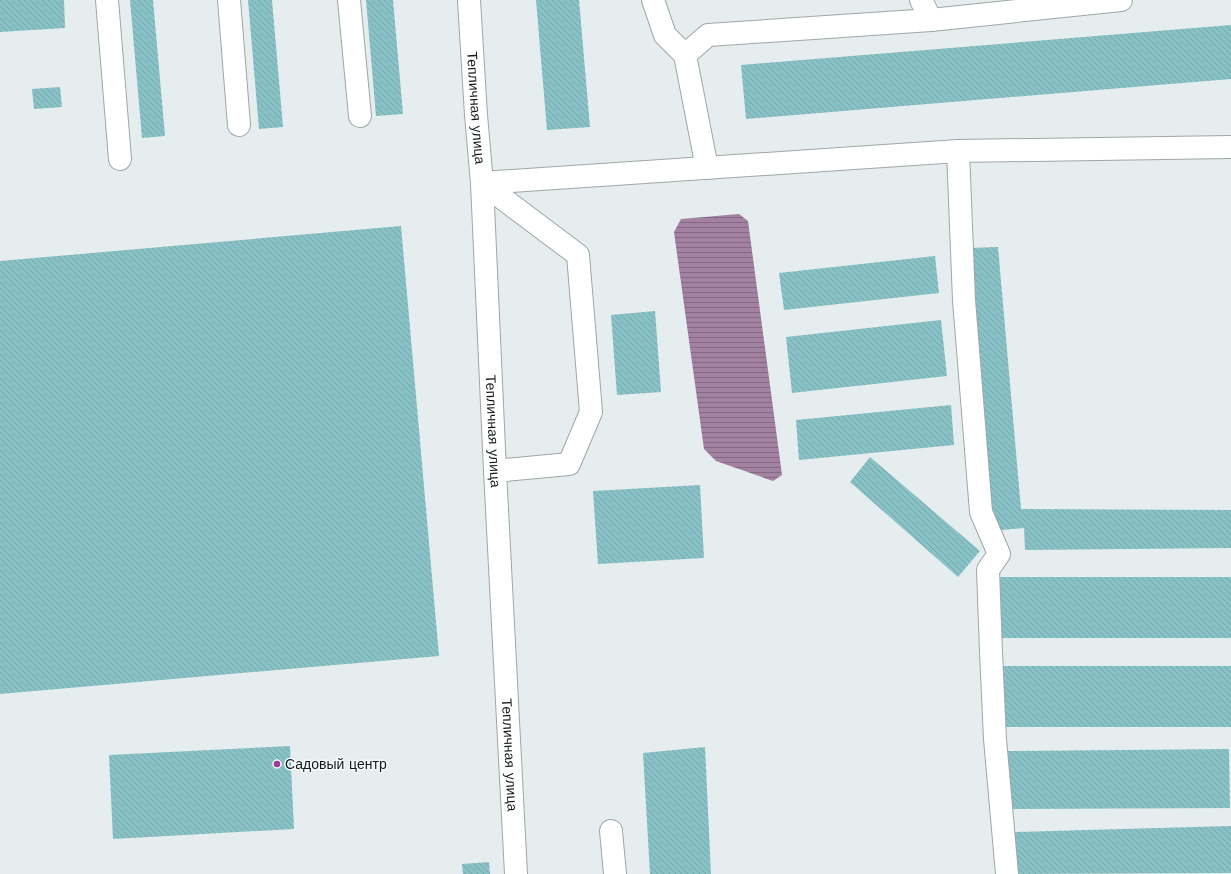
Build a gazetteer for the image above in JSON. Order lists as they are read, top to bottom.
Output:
{
  "streets": {
    "street": ["Тепличная улица"]
  },
  "places": ["Садовый центр"]
}
